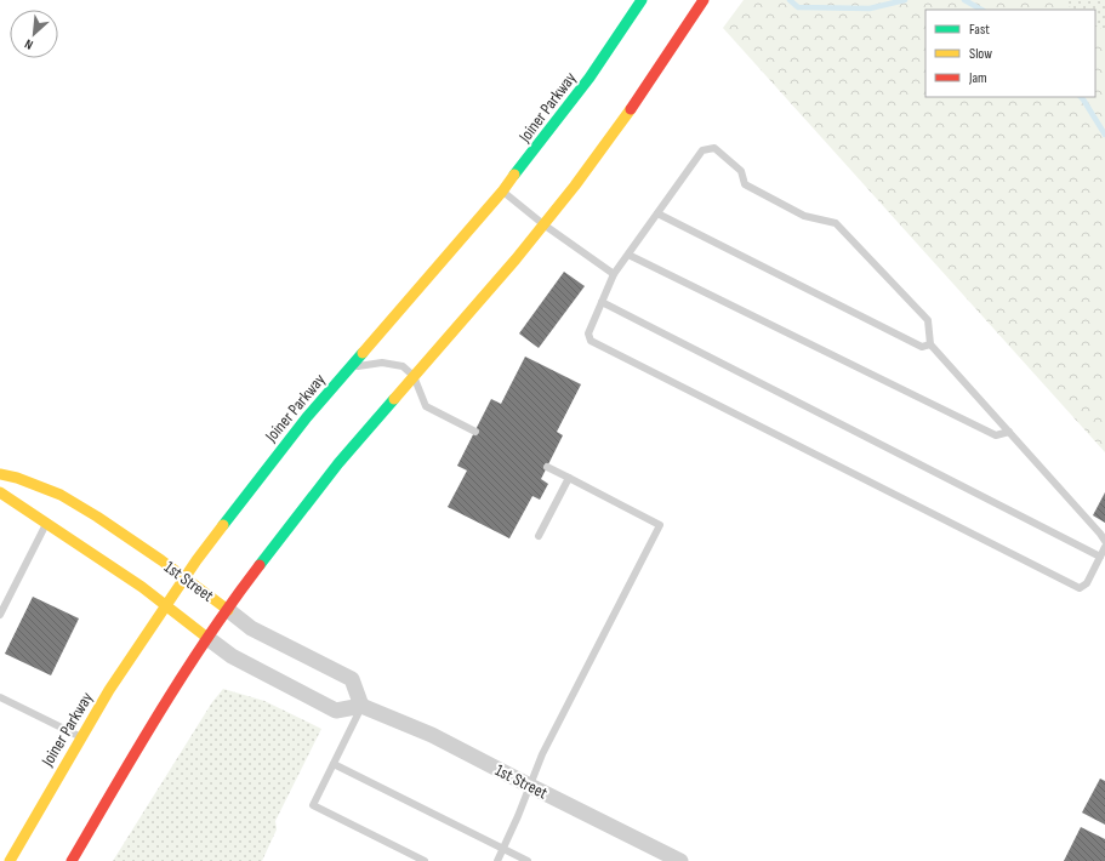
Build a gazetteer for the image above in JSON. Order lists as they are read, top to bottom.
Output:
{
  "streets": {
    "main road": ["Joiner Parkway", "1st Street"]
  },
  "crossings": [
    ["Joiner Parkway", "1st Street"]
  ],
  "legend": ["Fast", "Slow", "Jam"],
  "north": "bottom left"
}
